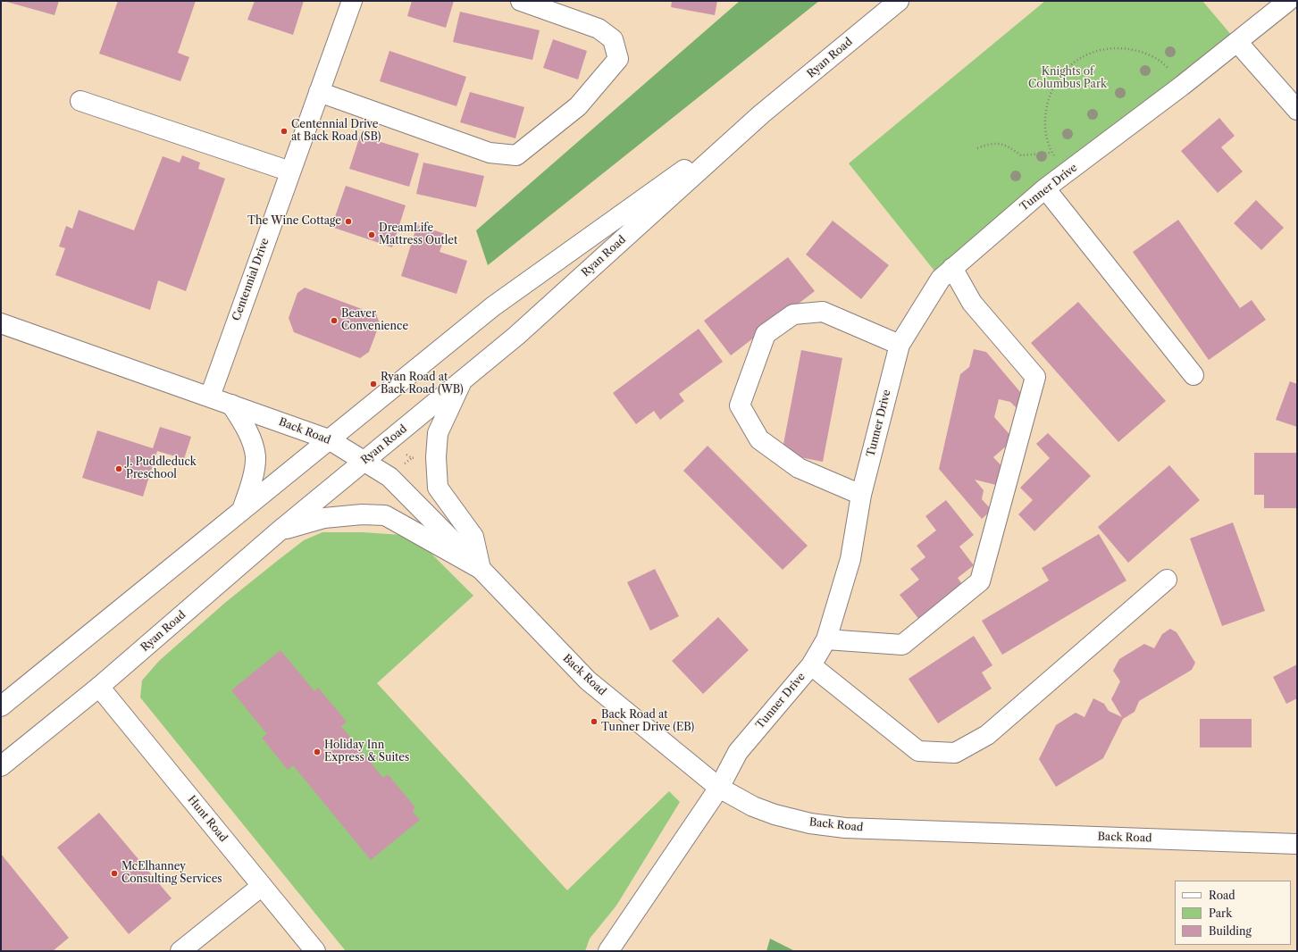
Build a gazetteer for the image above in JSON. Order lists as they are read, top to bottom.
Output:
{
  "streets": {
    "street": [
      "Ryan Road",
      "Tunner Drive",
      "Centennial Drive",
      "Back Road",
      "Hunt Road"
    ]
  },
  "crossings": [
    ["Ryan Road", "Back Road"],
    ["Ryan Road", "Hunt Road"],
    ["Tunner Drive", "Back Road"],
    ["Centennial Drive", "Back Road"]
  ],
  "parks": ["Knights of Columbus Park"],
  "places": [
    "Centennial Drive at Back Road (SB)",
    "The Wine Cottage",
    "DreamLife Mattress Outlet",
    "Beaver Convenience",
    "Ryan Road at Back Road (WB)",
    "J. Puddleduck Preschool",
    "Back Road at Tunner Drive (EB)",
    "Holiday Inn Express & Suites",
    "McElhanney Consulting Services"
  ],
  "legend": ["Road", "Park", "Building"]
}
